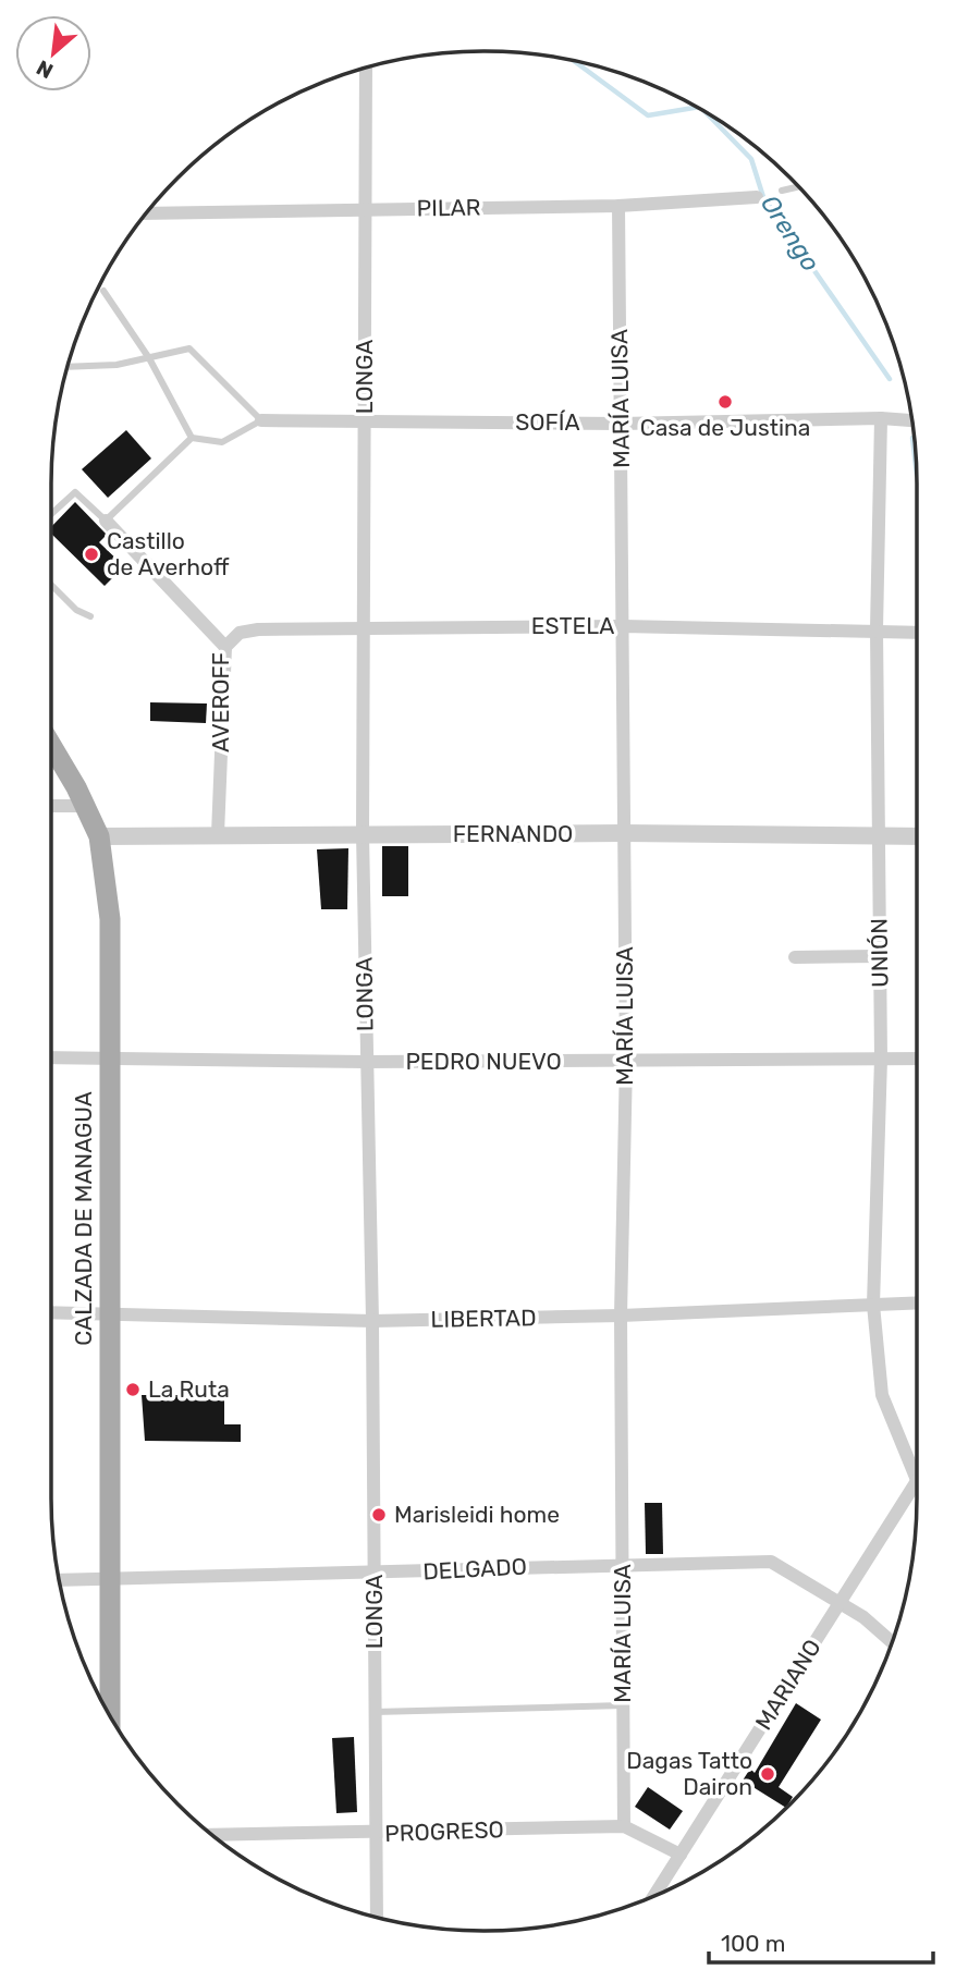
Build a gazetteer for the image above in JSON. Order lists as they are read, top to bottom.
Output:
{
  "streets": {
    "main road": ["CALZADA DE MANAGUA"],
    "street": [
      "PILAR",
      "LONGA",
      "MARÍA LUISA",
      "SOFÍA",
      "ESTELA",
      "AVEROFF",
      "FERNANDO",
      "UNIÓN",
      "PEDRO NUEVO",
      "LIBERTAD",
      "DELGADO",
      "MARIANO",
      "PROGRESO"
    ]
  },
  "crossings": [
    ["PILAR", "LONGA"],
    ["PILAR", "MARÍA LUISA"],
    ["LONGA", "SOFÍA"],
    ["LONGA", "ESTELA"],
    ["LONGA", "FERNANDO"],
    ["LONGA", "PEDRO NUEVO"],
    ["LONGA", "LIBERTAD"],
    ["LONGA", "DELGADO"],
    ["LONGA", "PROGRESO"],
    ["MARÍA LUISA", "SOFÍA"],
    ["MARÍA LUISA", "ESTELA"],
    ["MARÍA LUISA", "FERNANDO"],
    ["MARÍA LUISA", "PEDRO NUEVO"],
    ["MARÍA LUISA", "LIBERTAD"],
    ["MARÍA LUISA", "DELGADO"],
    ["MARÍA LUISA", "PROGRESO"],
    ["SOFÍA", "UNIÓN"],
    ["ESTELA", "AVEROFF"],
    ["ESTELA", "UNIÓN"],
    ["AVEROFF", "FERNANDO"],
    ["FERNANDO", "UNIÓN"],
    ["FERNANDO", "CALZADA DE MANAGUA"],
    ["UNIÓN", "PEDRO NUEVO"],
    ["UNIÓN", "LIBERTAD"],
    ["UNIÓN", "MARIANO"],
    ["PEDRO NUEVO", "CALZADA DE MANAGUA"],
    ["CALZADA DE MANAGUA", "LIBERTAD"],
    ["CALZADA DE MANAGUA", "DELGADO"],
    ["DELGADO", "MARIANO"],
    ["MARIANO", "PROGRESO"]
  ],
  "water": ["Orengo"],
  "places": [
    "Casa de Justina",
    "Castillo de Averhoff",
    "La Ruta",
    "Marisleidi home",
    "Dagas Tatto Dairon"
  ],
  "scale_bar": "100 m",
  "north": "bottom left"
}
